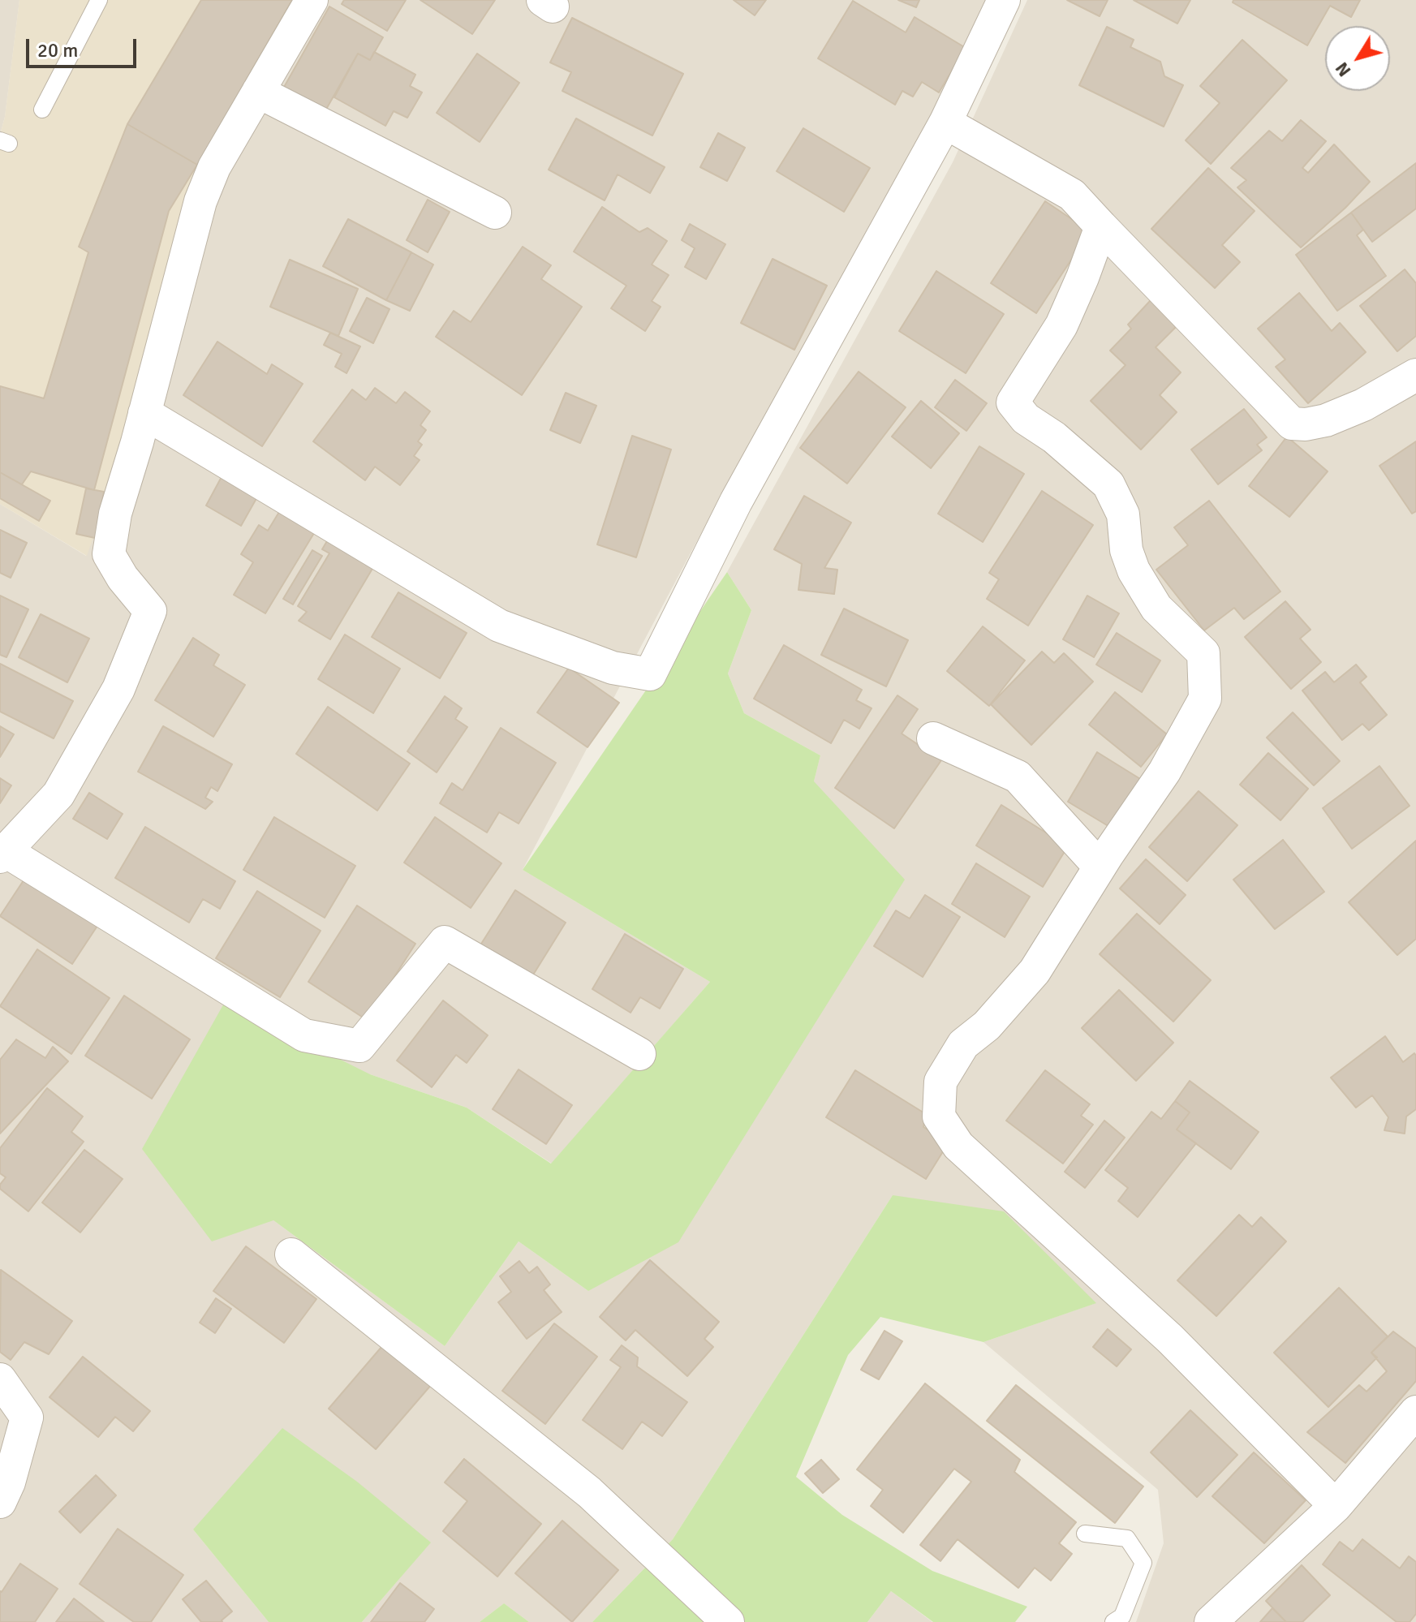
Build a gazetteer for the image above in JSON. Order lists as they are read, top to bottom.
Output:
{
  "scale_bar": "20 m",
  "north": "bottom left"
}
